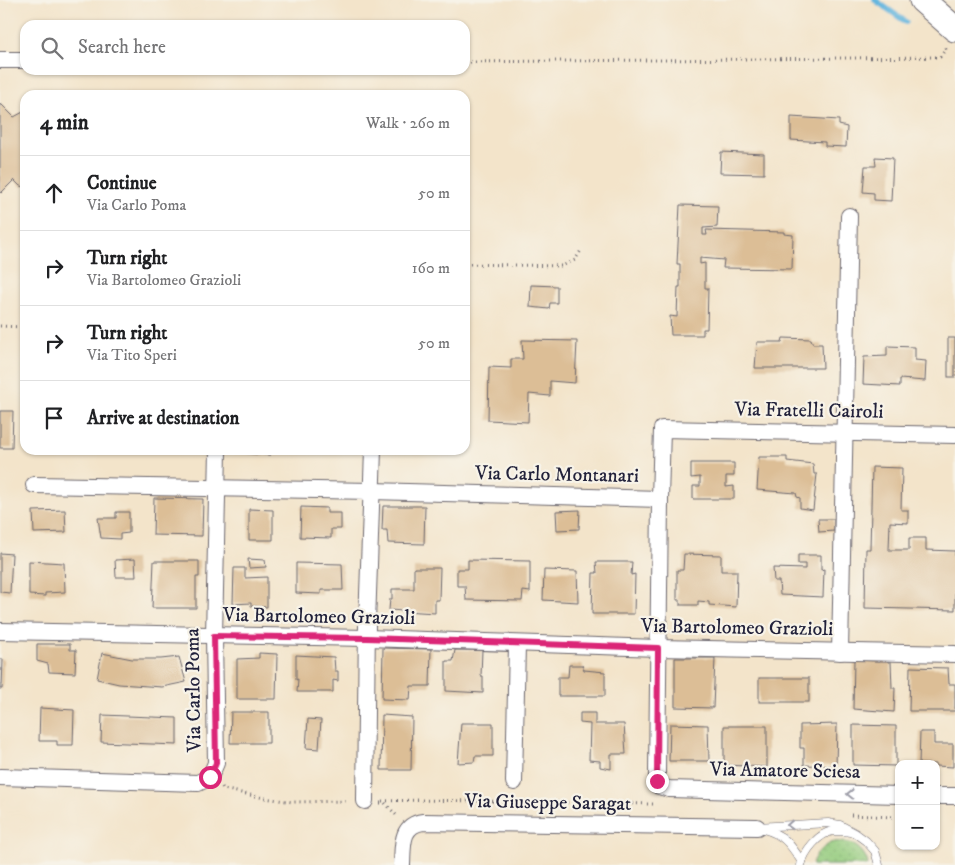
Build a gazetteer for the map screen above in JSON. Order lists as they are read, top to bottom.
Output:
{
  "streets": {
    "street": [
      "Via Fratelli Cairoli",
      "Via Carlo Montanari",
      "Via Bartolomeo Grazioli",
      "Via Carlo Poma",
      "Via Amatore Sciesa",
      "Via Giuseppe Saragat"
    ]
  },
  "crossings": [
    ["Via Fratelli Cairoli", "Via Carlo Montanari"],
    ["Via Carlo Montanari", "Via Carlo Poma"],
    ["Via Bartolomeo Grazioli", "Via Carlo Poma"],
    ["Via Bartolomeo Grazioli", "Via Amatore Sciesa"]
  ],
  "page": {
    "search": "Search here",
    "heading": ["4 min", "Walk · 260 m"],
    "list": [
      ["Continue", "Via Carlo Poma", "50 m"],
      ["Turn right", "Via Bartolomeo Grazioli", "160 m"],
      ["Turn right", "Via Tito Speri", "50 m"],
      "Arrive at destination"
    ],
    "map_buttons": ["+", "−"]
  }
}
